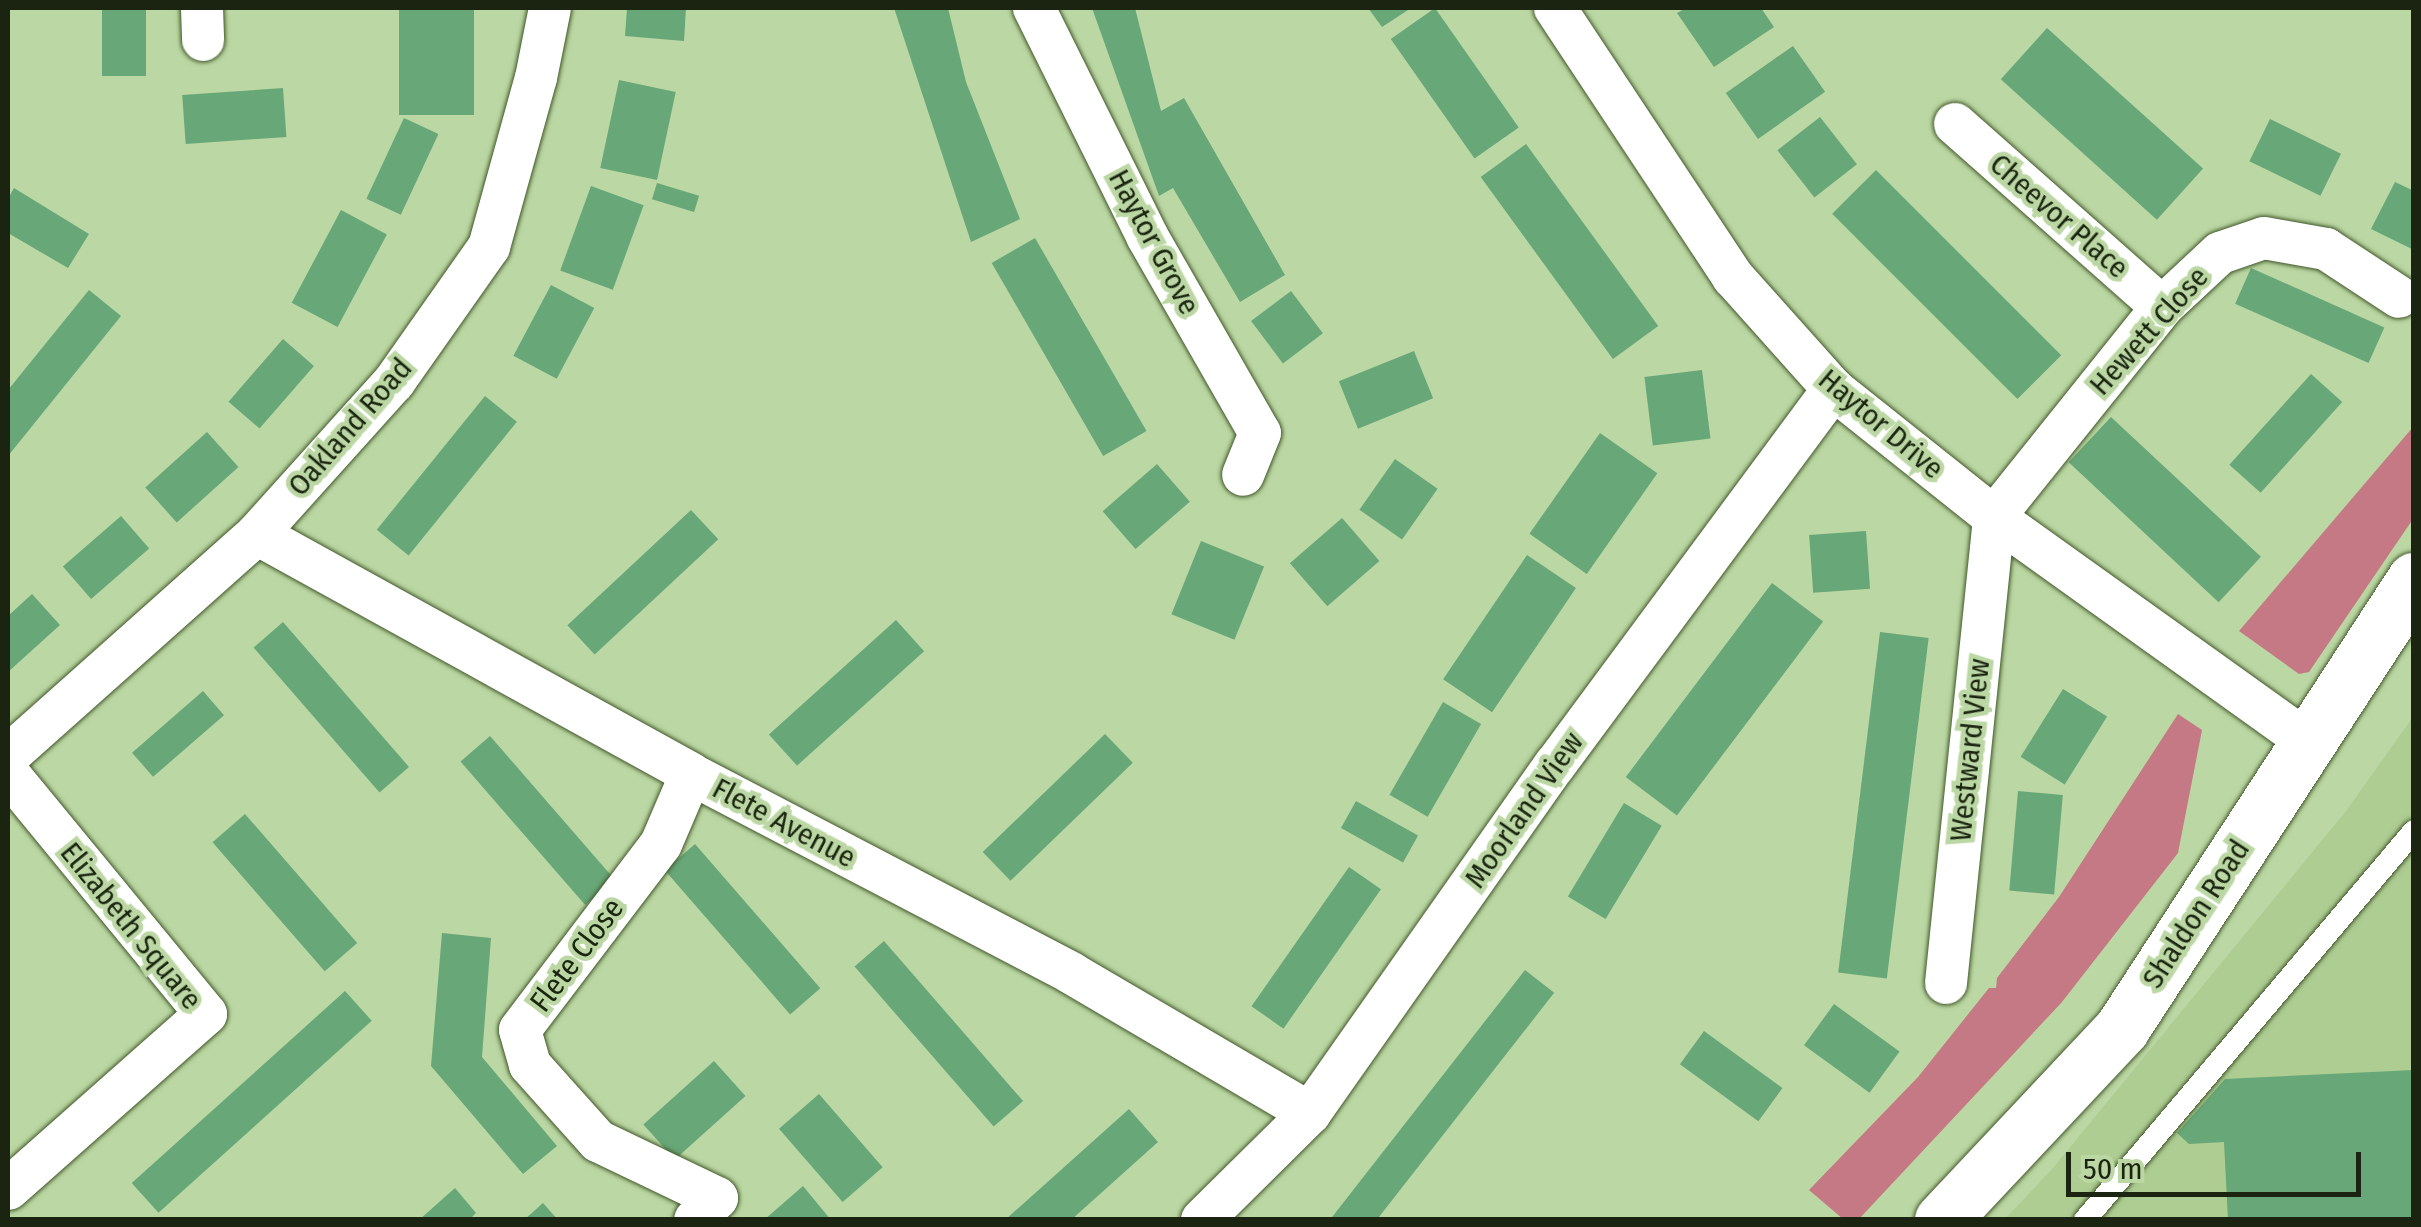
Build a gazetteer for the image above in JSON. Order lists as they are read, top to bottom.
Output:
{
  "streets": {
    "street": [
      "Cheevor Place",
      "Haytor Grove",
      "Hewett Close",
      "Haytor Drive",
      "Oakland Road",
      "Westward View",
      "Moorland View",
      "Flete Avenue",
      "Shaldon Road",
      "Elizabeth Square",
      "Flete Close"
    ]
  },
  "crossings": [
    ["Cheevor Place", "Hewett Close"],
    ["Hewett Close", "Haytor Drive"],
    ["Hewett Close", "Westward View"],
    ["Haytor Drive", "Westward View"],
    ["Haytor Drive", "Moorland View"],
    ["Haytor Drive", "Shaldon Road"],
    ["Oakland Road", "Flete Avenue"],
    ["Moorland View", "Flete Avenue"],
    ["Flete Avenue", "Flete Close"]
  ],
  "scale_bar": "50 m"
}
